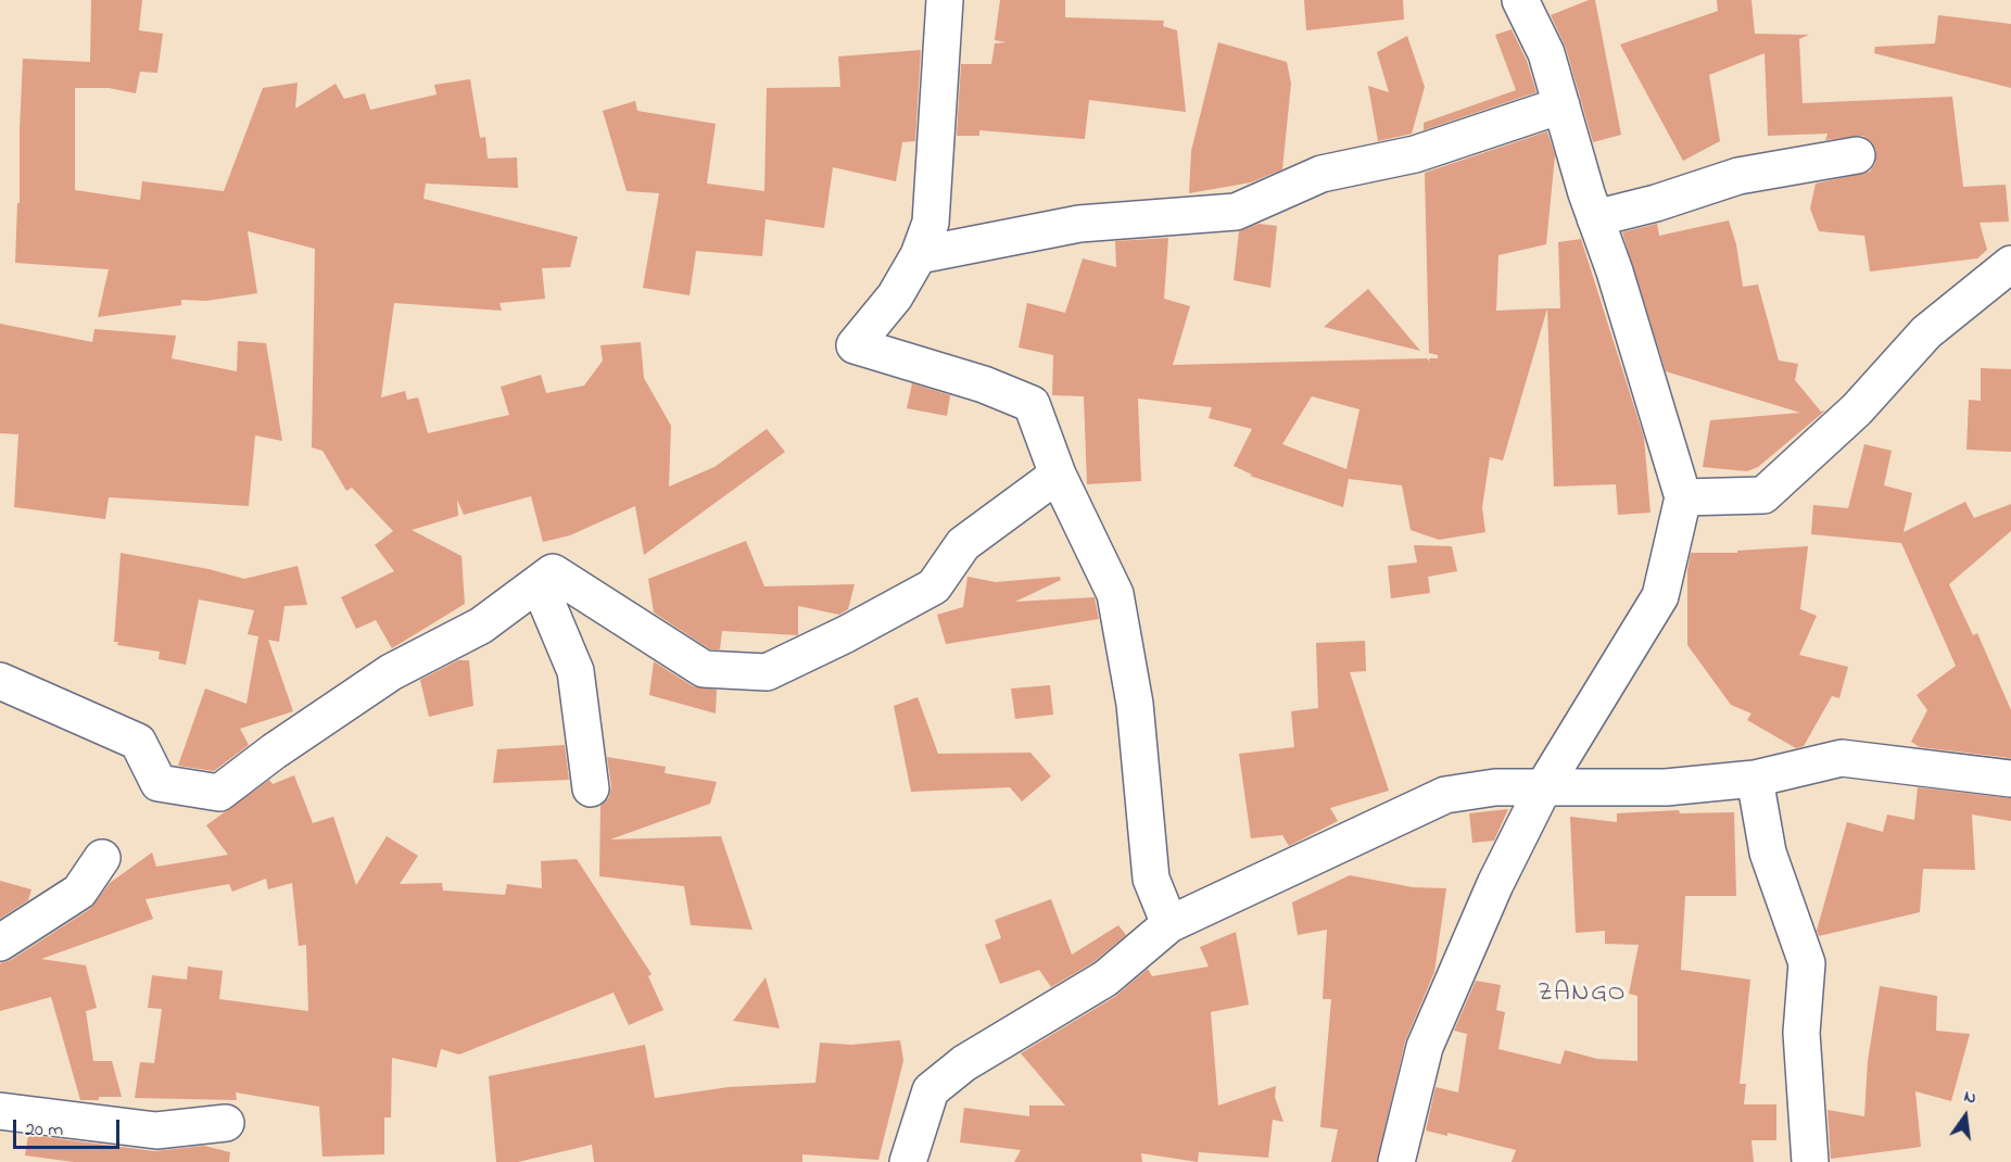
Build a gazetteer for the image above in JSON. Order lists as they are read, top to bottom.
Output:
{
  "districts": ["ZANGO"],
  "scale_bar": "20 m",
  "north": "top"
}
